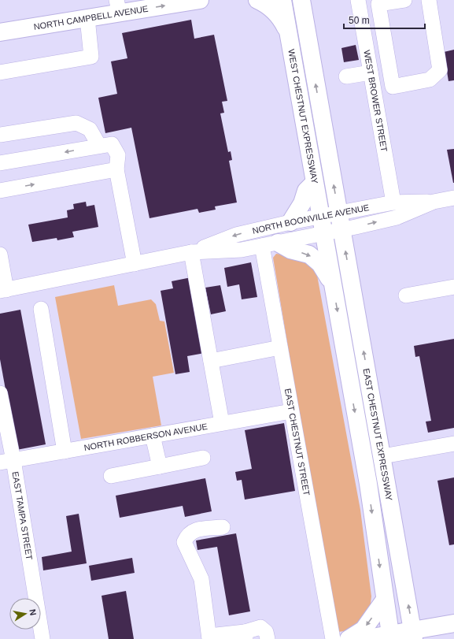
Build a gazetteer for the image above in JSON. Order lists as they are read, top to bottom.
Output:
{
  "streets": {
    "main road": ["NORTH CAMPBELL AVENUE", "WEST CHESTNUT EXPRESSWAY", "EAST CHESTNUT EXPRESSWAY"],
    "street": [
      "WEST BROWER STREET",
      "NORTH BOONVILLE AVENUE",
      "NORTH ROBBERSON AVENUE",
      "EAST CHESTNUT STREET",
      "EAST TAMPA STREET"
    ]
  },
  "crossings": [
    ["WEST BROWER STREET", "NORTH BOONVILLE AVENUE"],
    ["WEST CHESTNUT EXPRESSWAY", "NORTH BOONVILLE AVENUE"],
    ["NORTH BOONVILLE AVENUE", "EAST CHESTNUT EXPRESSWAY"],
    ["NORTH BOONVILLE AVENUE", "EAST CHESTNUT STREET"],
    ["NORTH ROBBERSON AVENUE", "EAST CHESTNUT STREET"],
    ["NORTH ROBBERSON AVENUE", "EAST TAMPA STREET"]
  ],
  "one_way": ["NORTH CAMPBELL AVENUE"],
  "scale_bar": "50 m",
  "north": "right"
}
